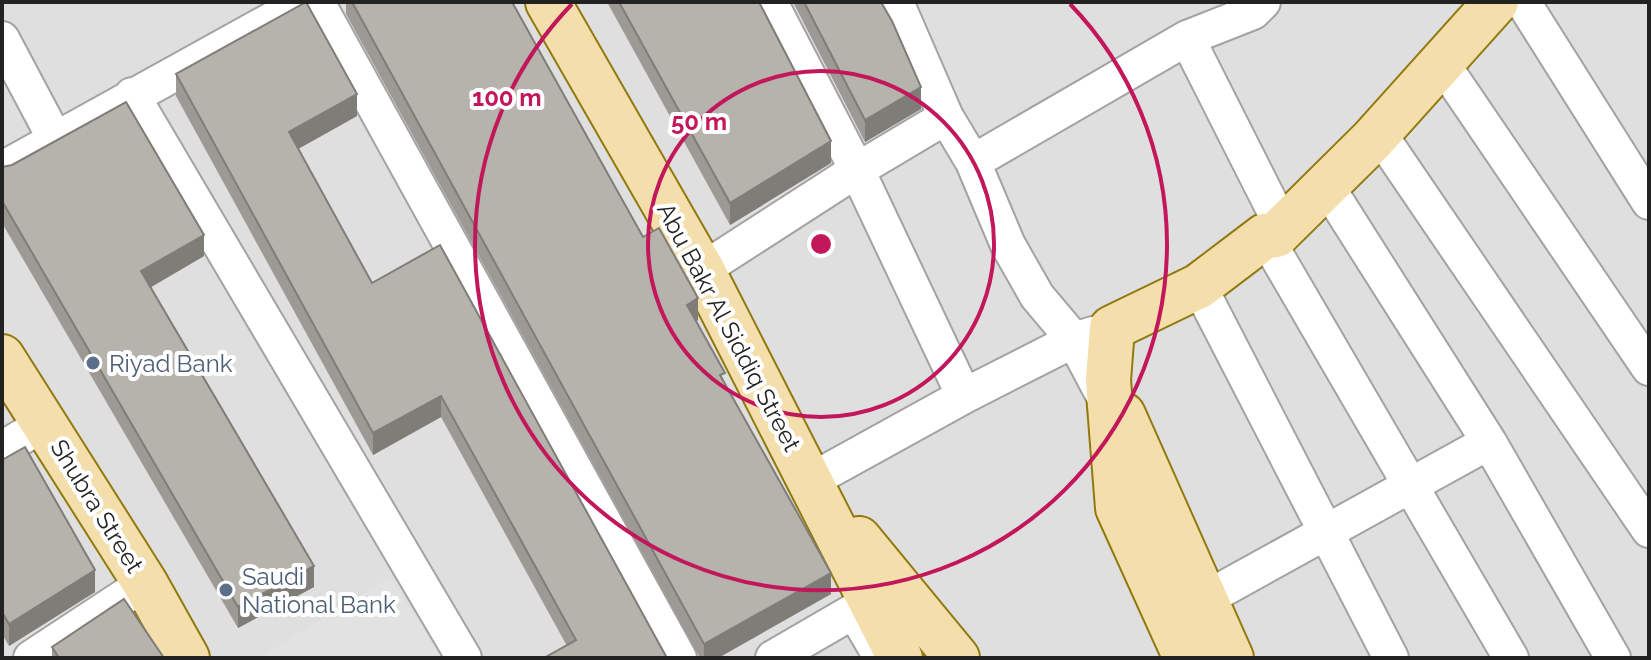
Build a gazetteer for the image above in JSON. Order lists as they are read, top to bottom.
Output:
{
  "streets": {
    "main road": ["Abu Bakr Al Siddiq Street", "Shubra Street"]
  },
  "places": ["Riyad Bank", "Saudi National Bank"],
  "rings": ["100 m", "50 m"]
}
